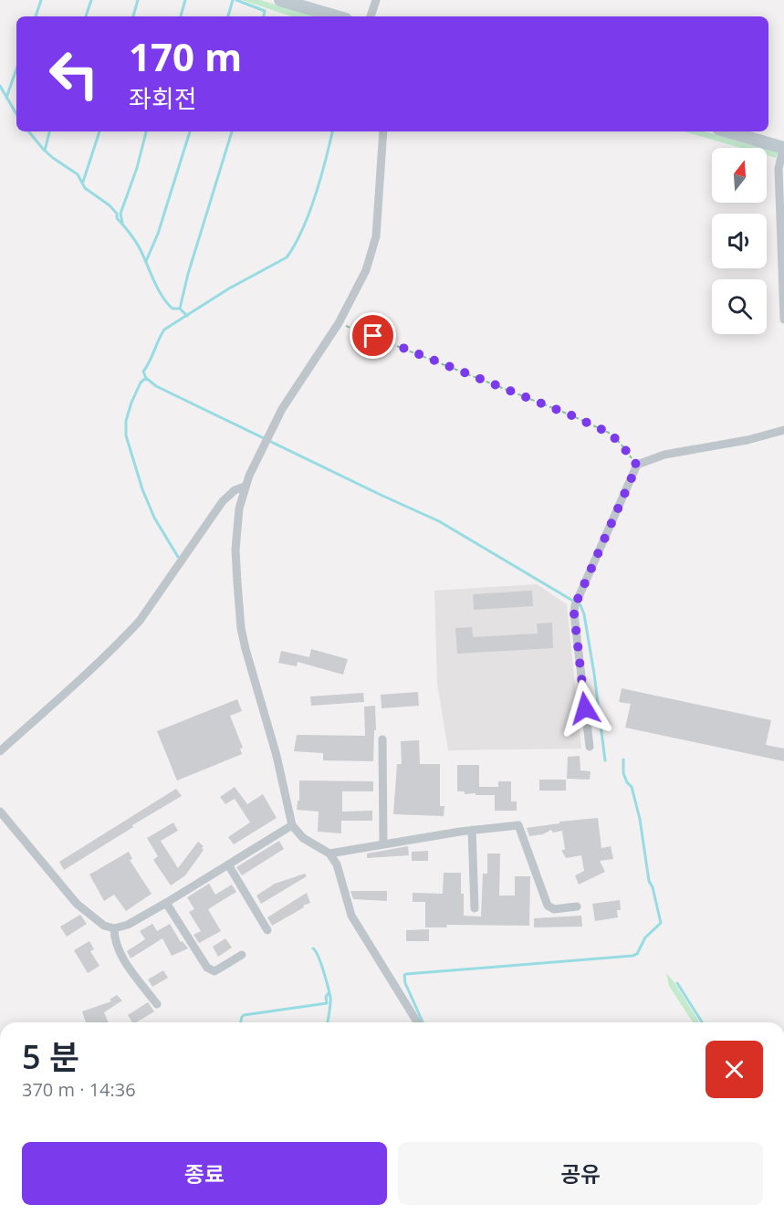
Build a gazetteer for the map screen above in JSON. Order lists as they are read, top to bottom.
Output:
{
  "north": "top",
  "page": {
    "turn": ["170 m", "좌회전"],
    "heading": ["5 분", "370 m · 14:36"],
    "buttons": ["종료", "공유"]
  }
}
